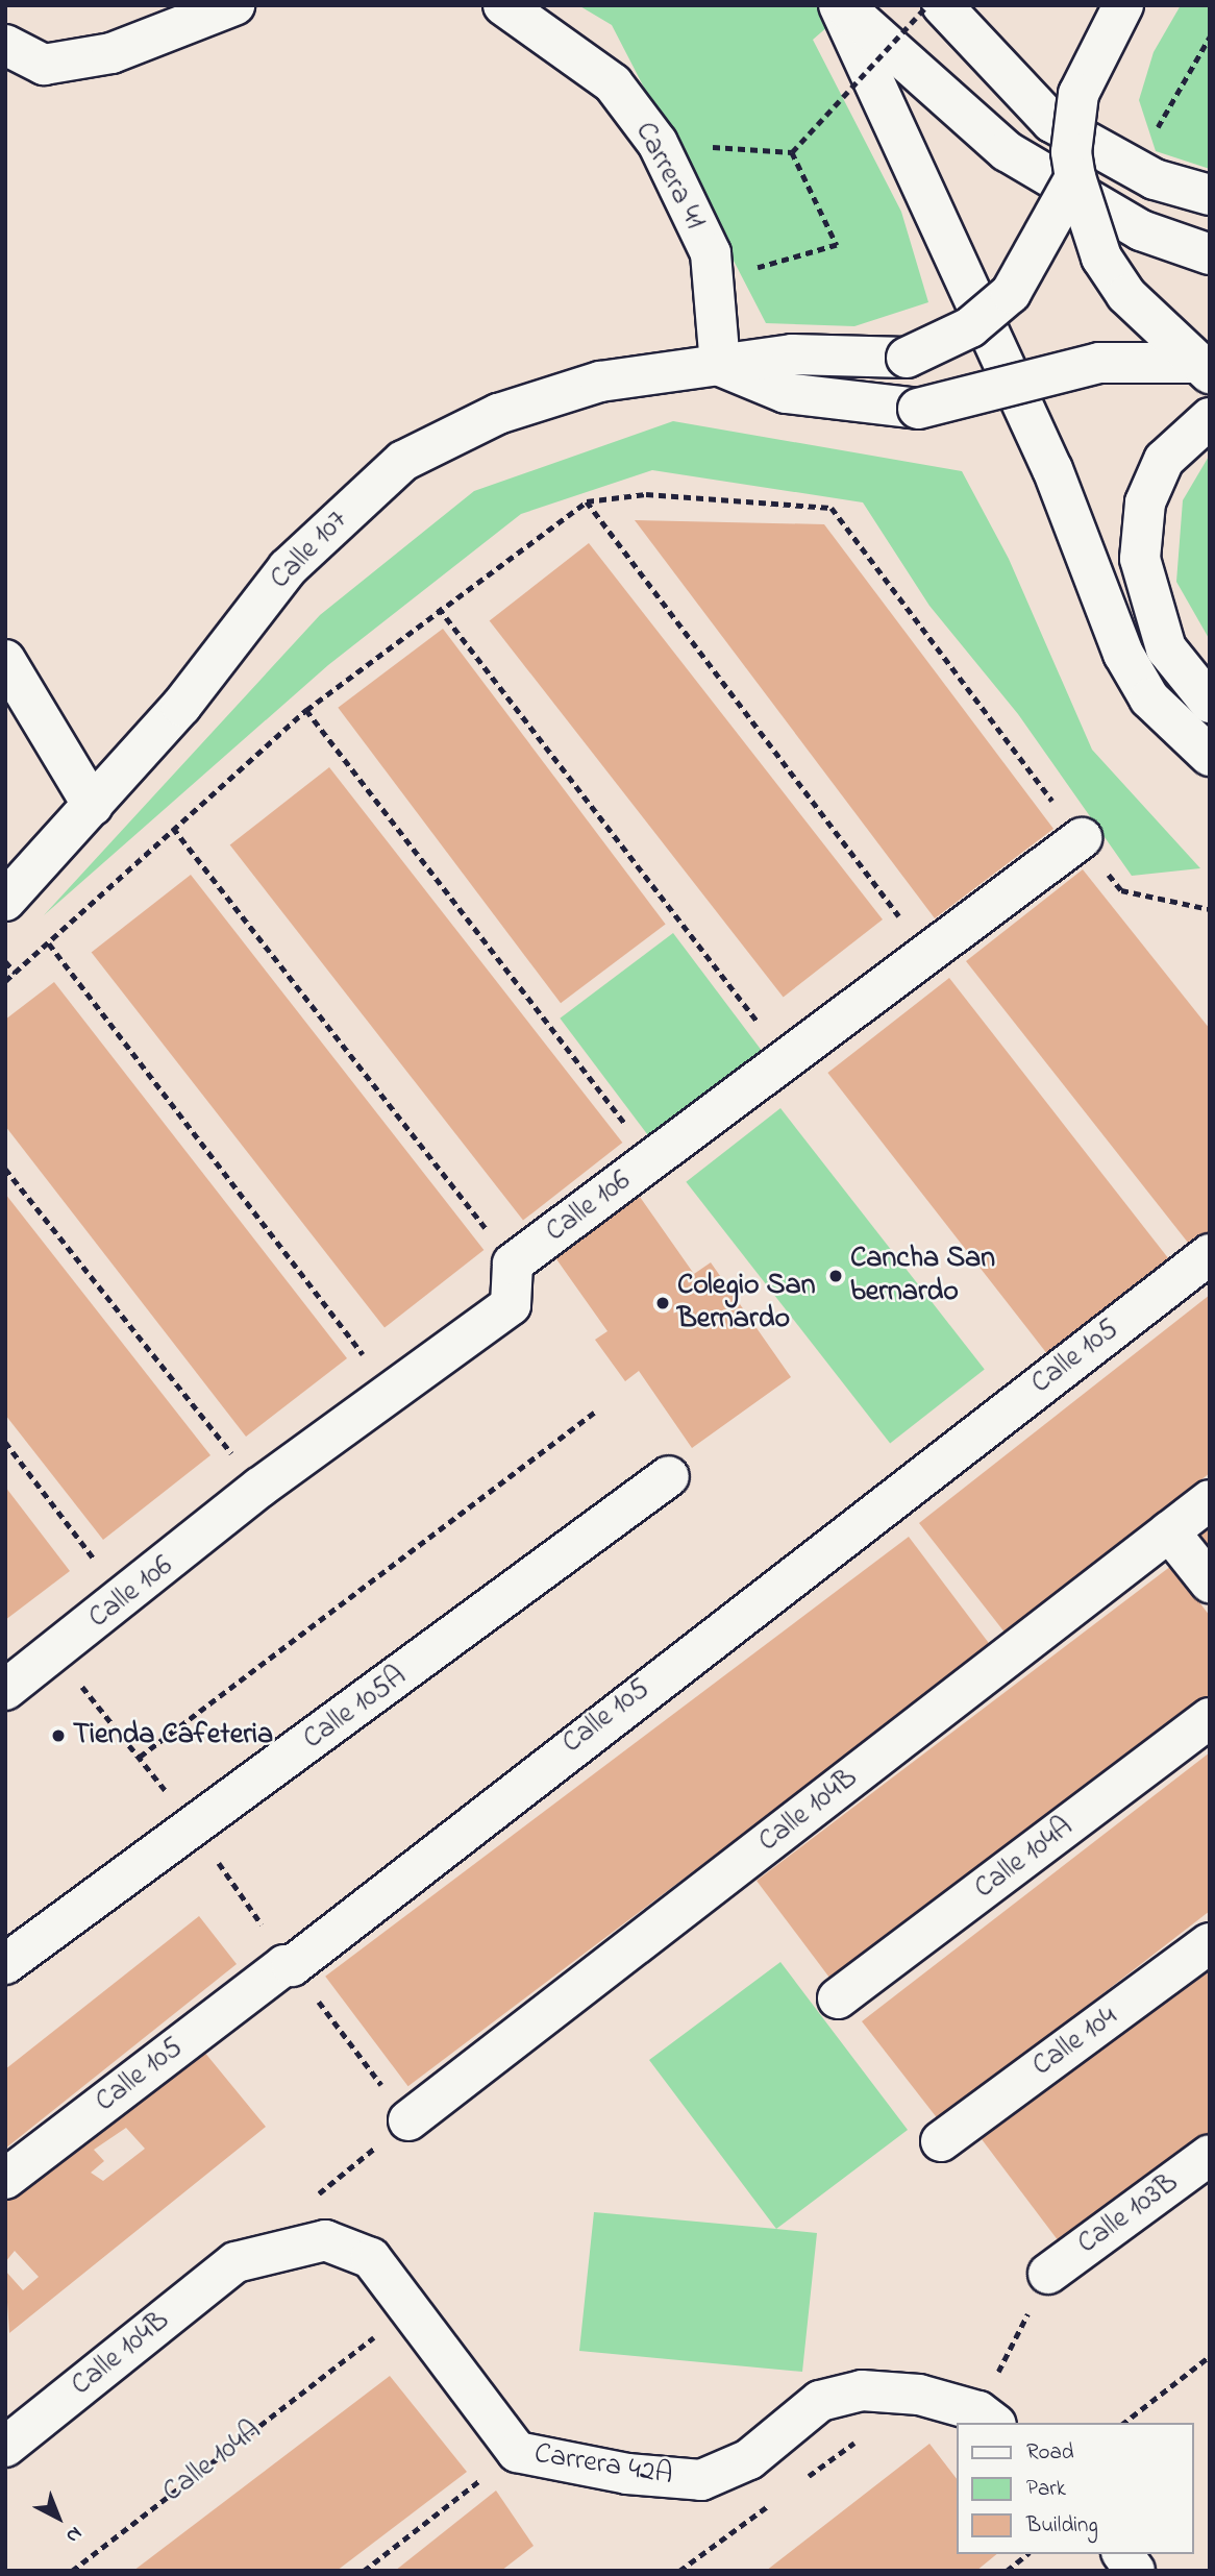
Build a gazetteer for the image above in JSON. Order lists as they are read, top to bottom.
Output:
{
  "streets": {
    "street": [
      "Carrera 41",
      "Calle 107",
      "Calle 106",
      "Calle 105",
      "Calle 105A",
      "Calle 104B",
      "Calle 104A",
      "Calle 104",
      "Calle 103B",
      "Carrera 42A"
    ]
  },
  "crossings": [
    ["Carrera 41", "Calle 107"],
    ["Calle 104B", "Carrera 42A"]
  ],
  "places": ["Cancha San bernardo", "Colegio San Bernardo", "Tienda Cafeteria"],
  "legend": ["Road", "Park", "Building"],
  "north": "bottom right"
}
